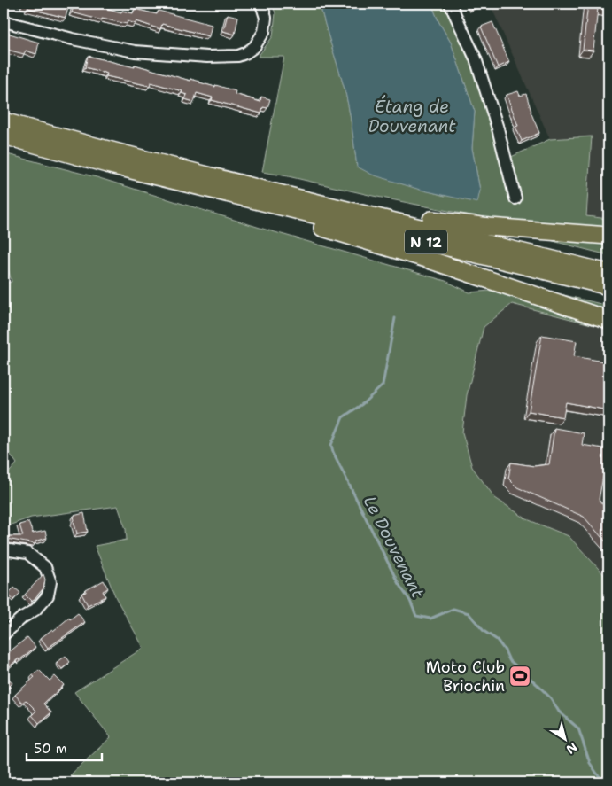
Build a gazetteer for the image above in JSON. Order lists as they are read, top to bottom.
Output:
{
  "streets": {
    "highway": ["N 12"]
  },
  "water": ["Étang de Douvenant", "Le Douvenant"],
  "places": {
    "sports": ["Moto Club Briochin"]
  },
  "scale_bar": "50 m",
  "north": "bottom right"
}
